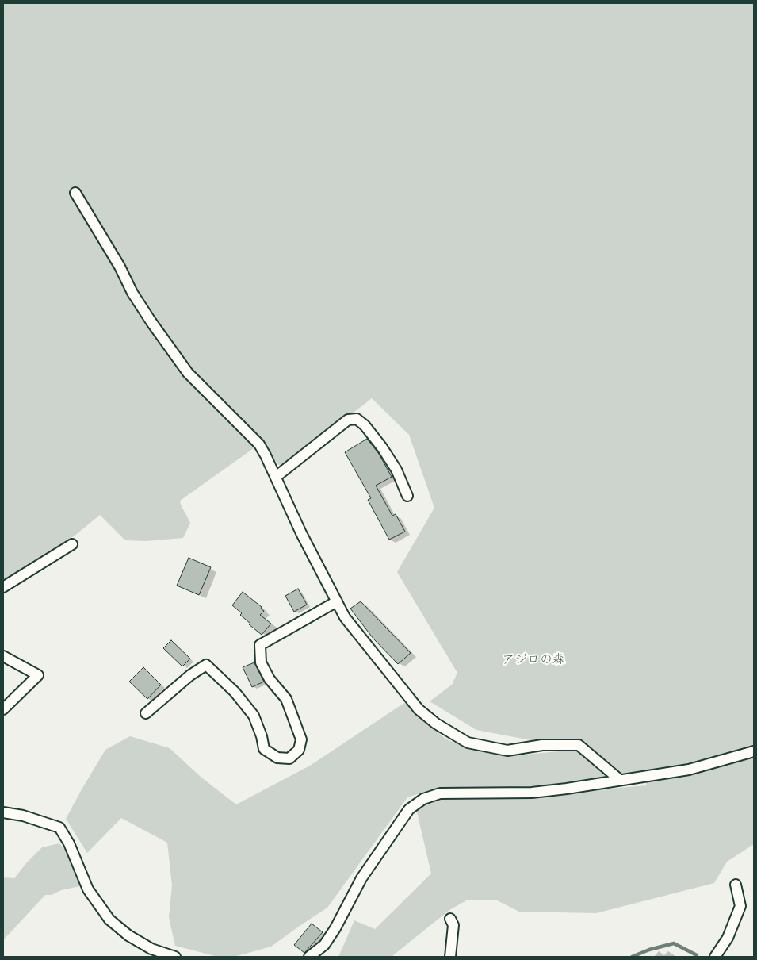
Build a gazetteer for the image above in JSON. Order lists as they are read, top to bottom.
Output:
{
  "parks": ["アジロの森"]
}
